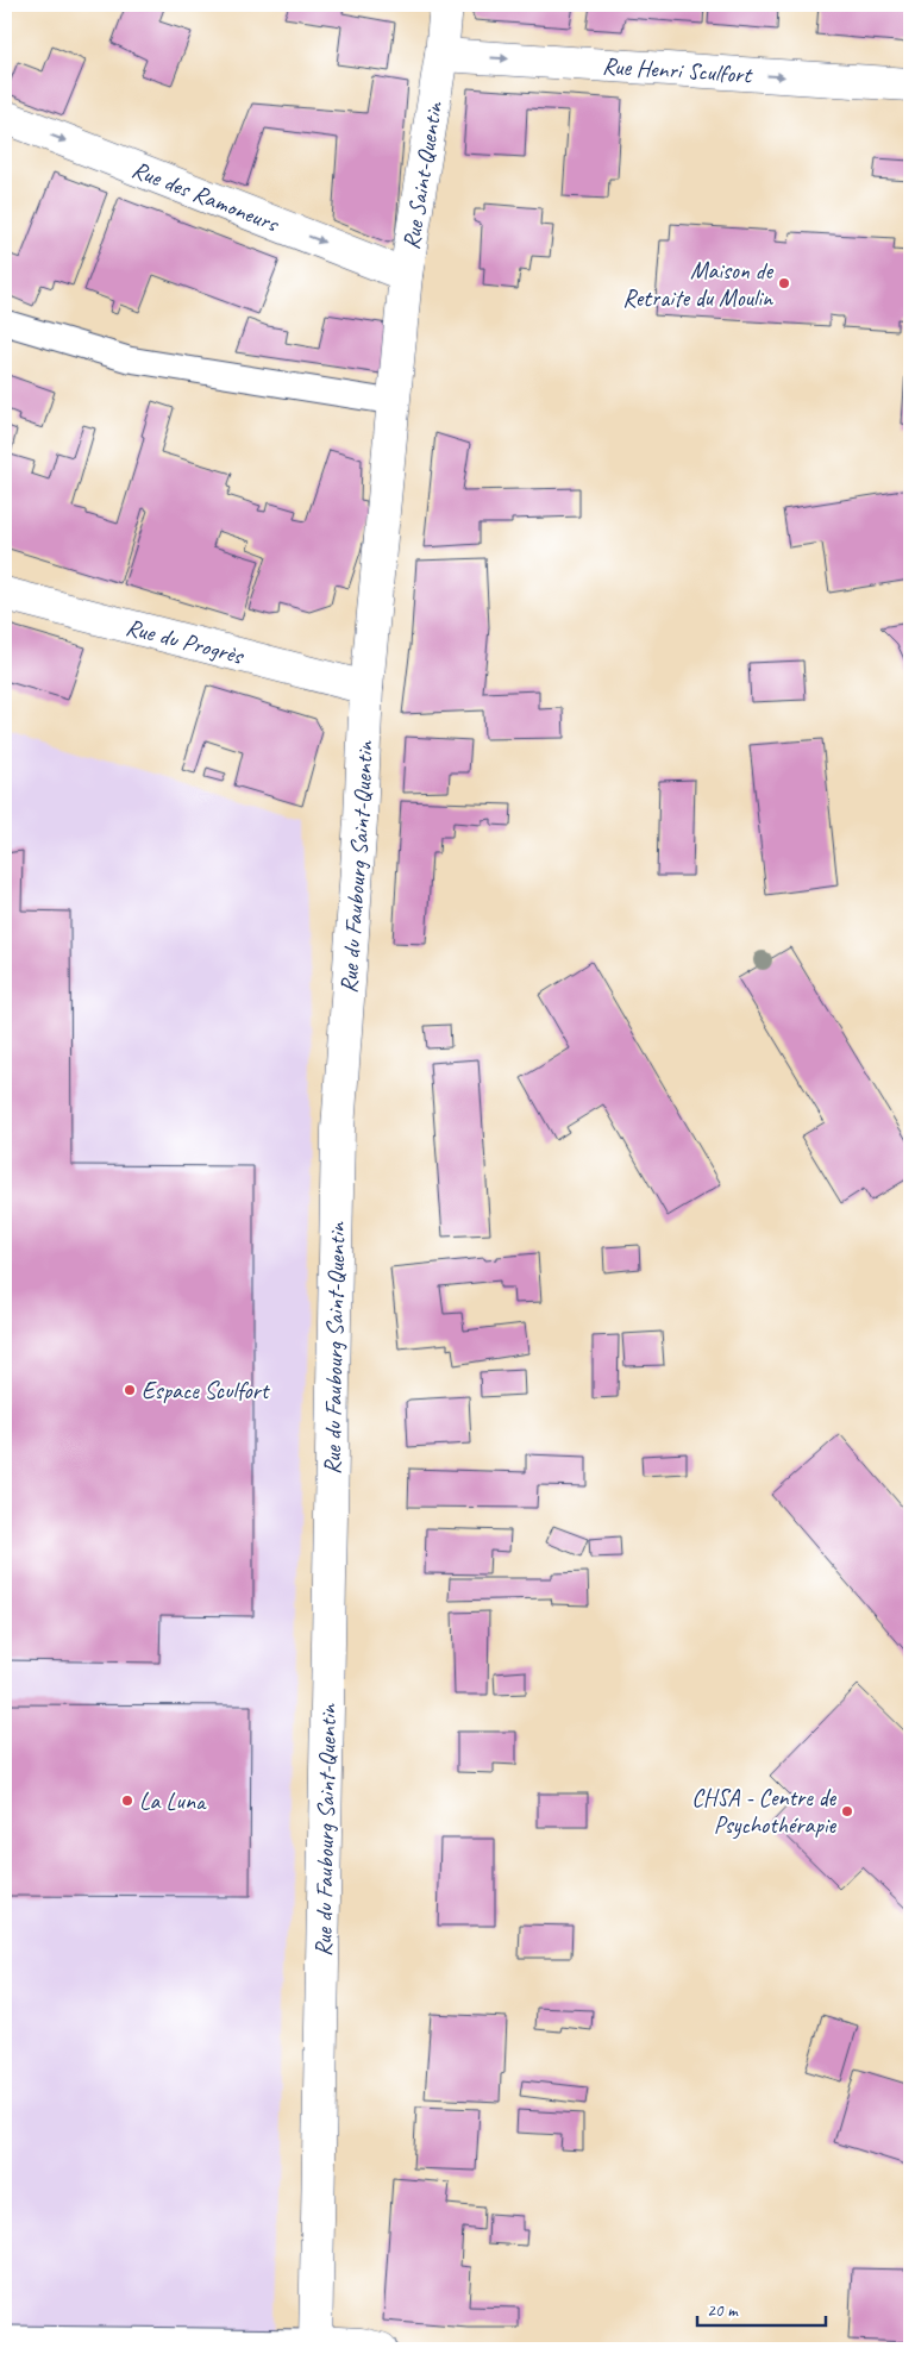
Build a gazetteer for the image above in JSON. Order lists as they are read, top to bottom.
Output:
{
  "streets": {
    "street": [
      "Rue Henri Sculfort",
      "Rue Saint-Quentin",
      "Rue des Ramoneurs",
      "Rue du Progrès",
      "Rue du Faubourg Saint-Quentin"
    ]
  },
  "crossings": [
    ["Rue Henri Sculfort", "Rue Saint-Quentin"],
    ["Rue Saint-Quentin", "Rue des Ramoneurs"],
    ["Rue Saint-Quentin", "Rue du Faubourg Saint-Quentin"],
    ["Rue du Progrès", "Rue du Faubourg Saint-Quentin"]
  ],
  "one_way": ["Rue Henri Sculfort", "Rue des Ramoneurs"],
  "places": [
    "Maison de Retraite du Moulin",
    "Espace Sculfort",
    "La Luna",
    "CHSA - Centre de Psychothérapie"
  ],
  "scale_bar": "20 m"
}
